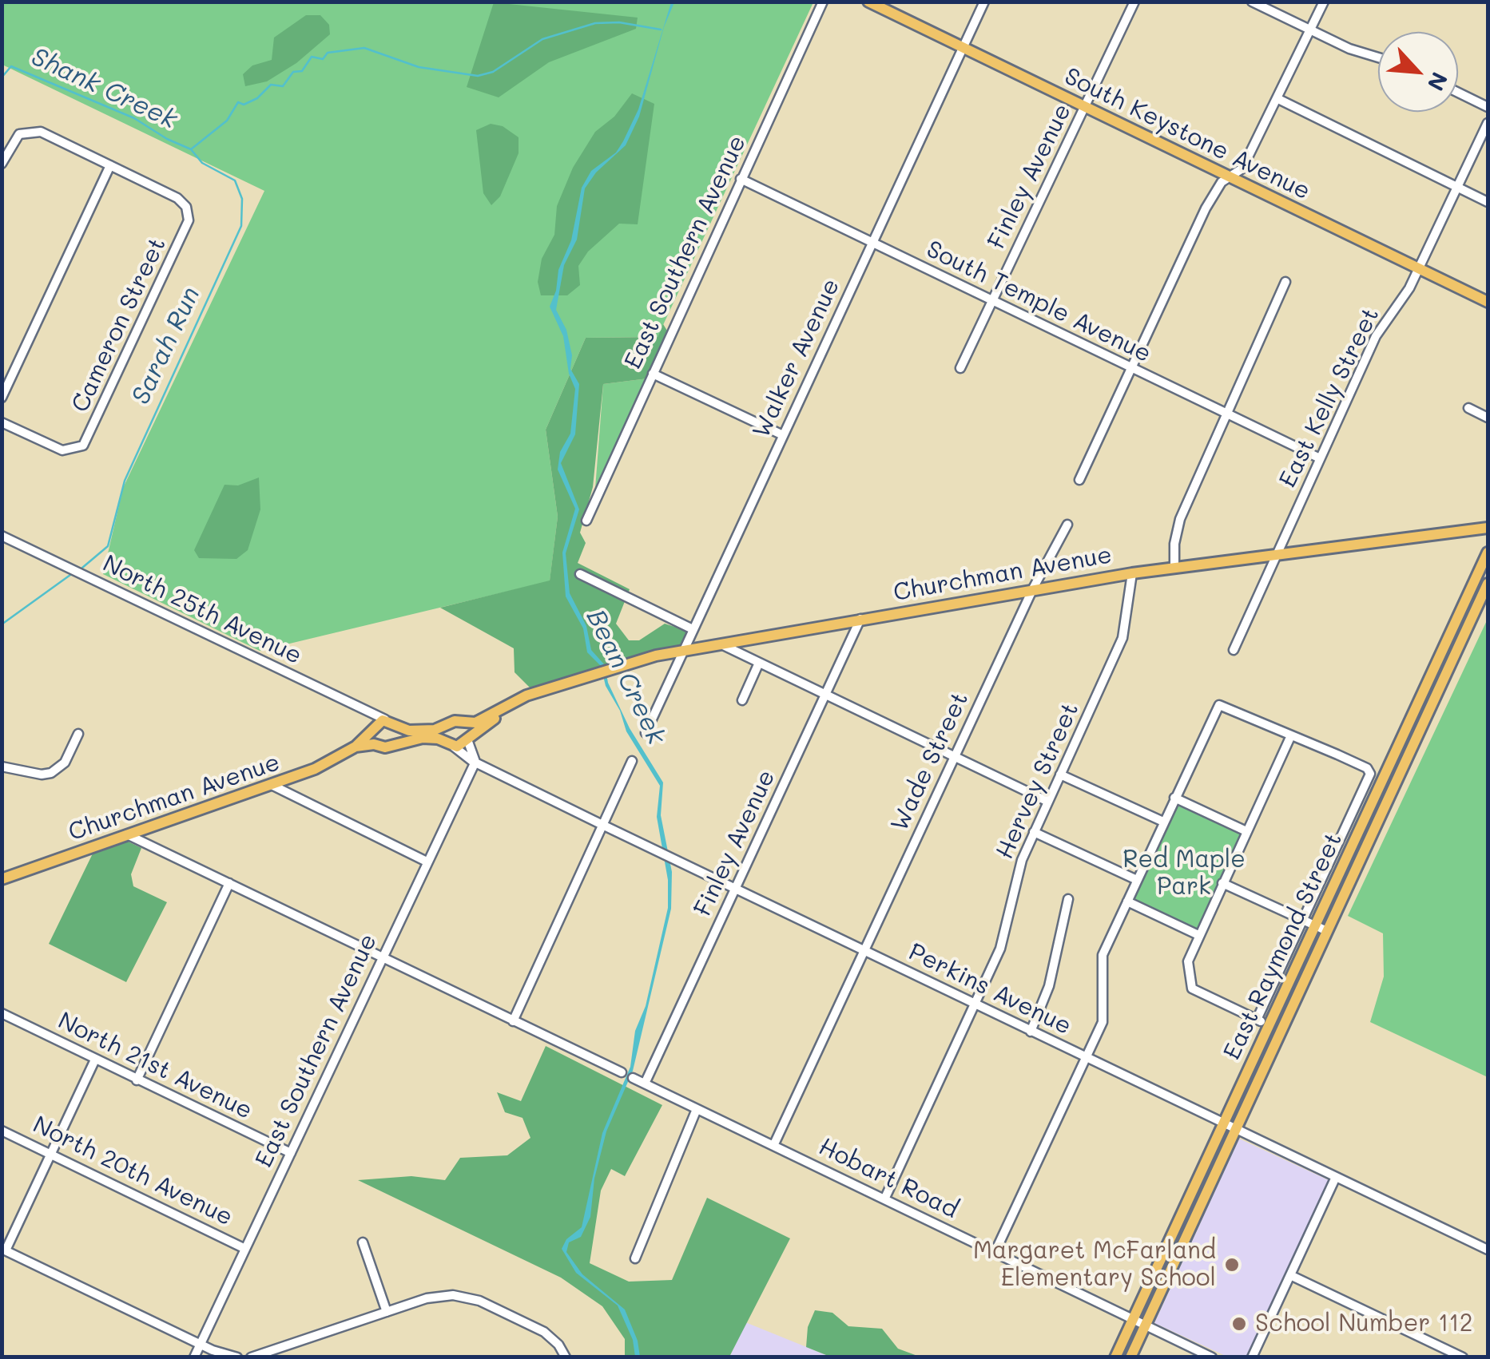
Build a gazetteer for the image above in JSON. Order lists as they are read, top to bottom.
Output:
{
  "streets": {
    "main road": ["South Keystone Avenue", "Churchman Avenue", "East Raymond Street"],
    "street": [
      "Finley Avenue",
      "East Southern Avenue",
      "South Temple Avenue",
      "Cameron Street",
      "Walker Avenue",
      "East Kelly Street",
      "North 25th Avenue",
      "Wade Street",
      "Hervey Street",
      "Perkins Avenue",
      "North 21st Avenue",
      "North 20th Avenue",
      "Hobart Road"
    ]
  },
  "crossings": [
    ["South Keystone Avenue", "Finley Avenue"],
    ["South Keystone Avenue", "Walker Avenue"],
    ["South Keystone Avenue", "East Kelly Street"],
    ["Finley Avenue", "South Temple Avenue"],
    ["Finley Avenue", "Churchman Avenue"],
    ["Finley Avenue", "Perkins Avenue"],
    ["Finley Avenue", "Hobart Road"],
    ["East Southern Avenue", "South Temple Avenue"],
    ["East Southern Avenue", "Perkins Avenue"],
    ["East Southern Avenue", "North 21st Avenue"],
    ["East Southern Avenue", "North 20th Avenue"],
    ["South Temple Avenue", "Walker Avenue"],
    ["South Temple Avenue", "East Kelly Street"],
    ["Walker Avenue", "Churchman Avenue"],
    ["East Kelly Street", "Churchman Avenue"],
    ["Churchman Avenue", "North 25th Avenue"],
    ["Churchman Avenue", "Wade Street"],
    ["Churchman Avenue", "Hervey Street"],
    ["Churchman Avenue", "Perkins Avenue"],
    ["Wade Street", "Perkins Avenue"],
    ["Wade Street", "Hobart Road"],
    ["Hervey Street", "Perkins Avenue"],
    ["Hervey Street", "Hobart Road"],
    ["East Raymond Street", "Perkins Avenue"],
    ["East Raymond Street", "Hobart Road"]
  ],
  "water": ["Shank Creek", "Sarah Run", "Bean Creek"],
  "parks": ["Red Maple Park"],
  "places": ["Margaret McFarland Elementary School", "School Number 112"],
  "north": "bottom right"
}
